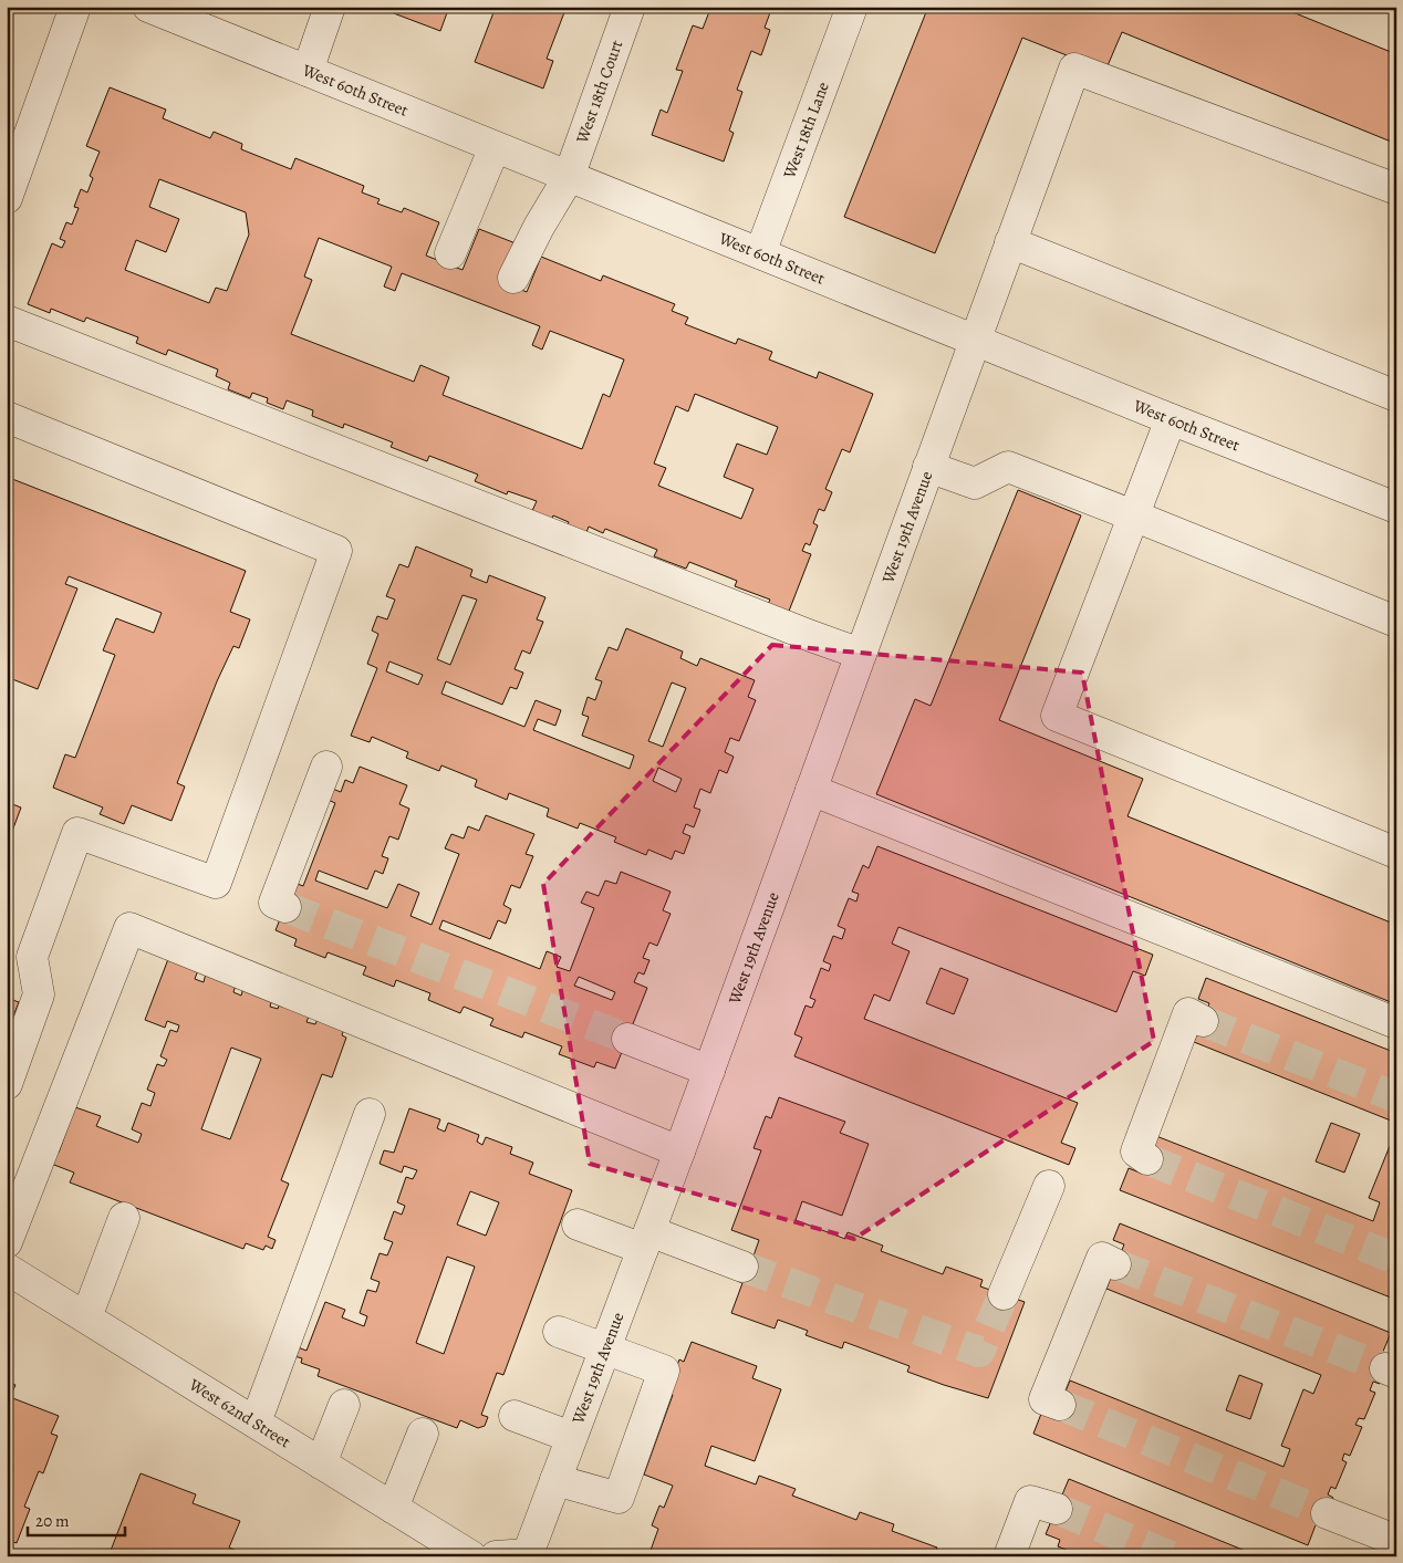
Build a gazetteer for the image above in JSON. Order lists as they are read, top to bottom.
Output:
{
  "streets": {
    "street": [
      "West 60th Street",
      "West 18th Court",
      "West 18th Lane",
      "West 19th Avenue",
      "West 62nd Street"
    ]
  },
  "crossings": [
    ["West 60th Street", "West 18th Court"],
    ["West 60th Street", "West 18th Lane"],
    ["West 60th Street", "West 19th Avenue"]
  ],
  "scale_bar": "20 m"
}
